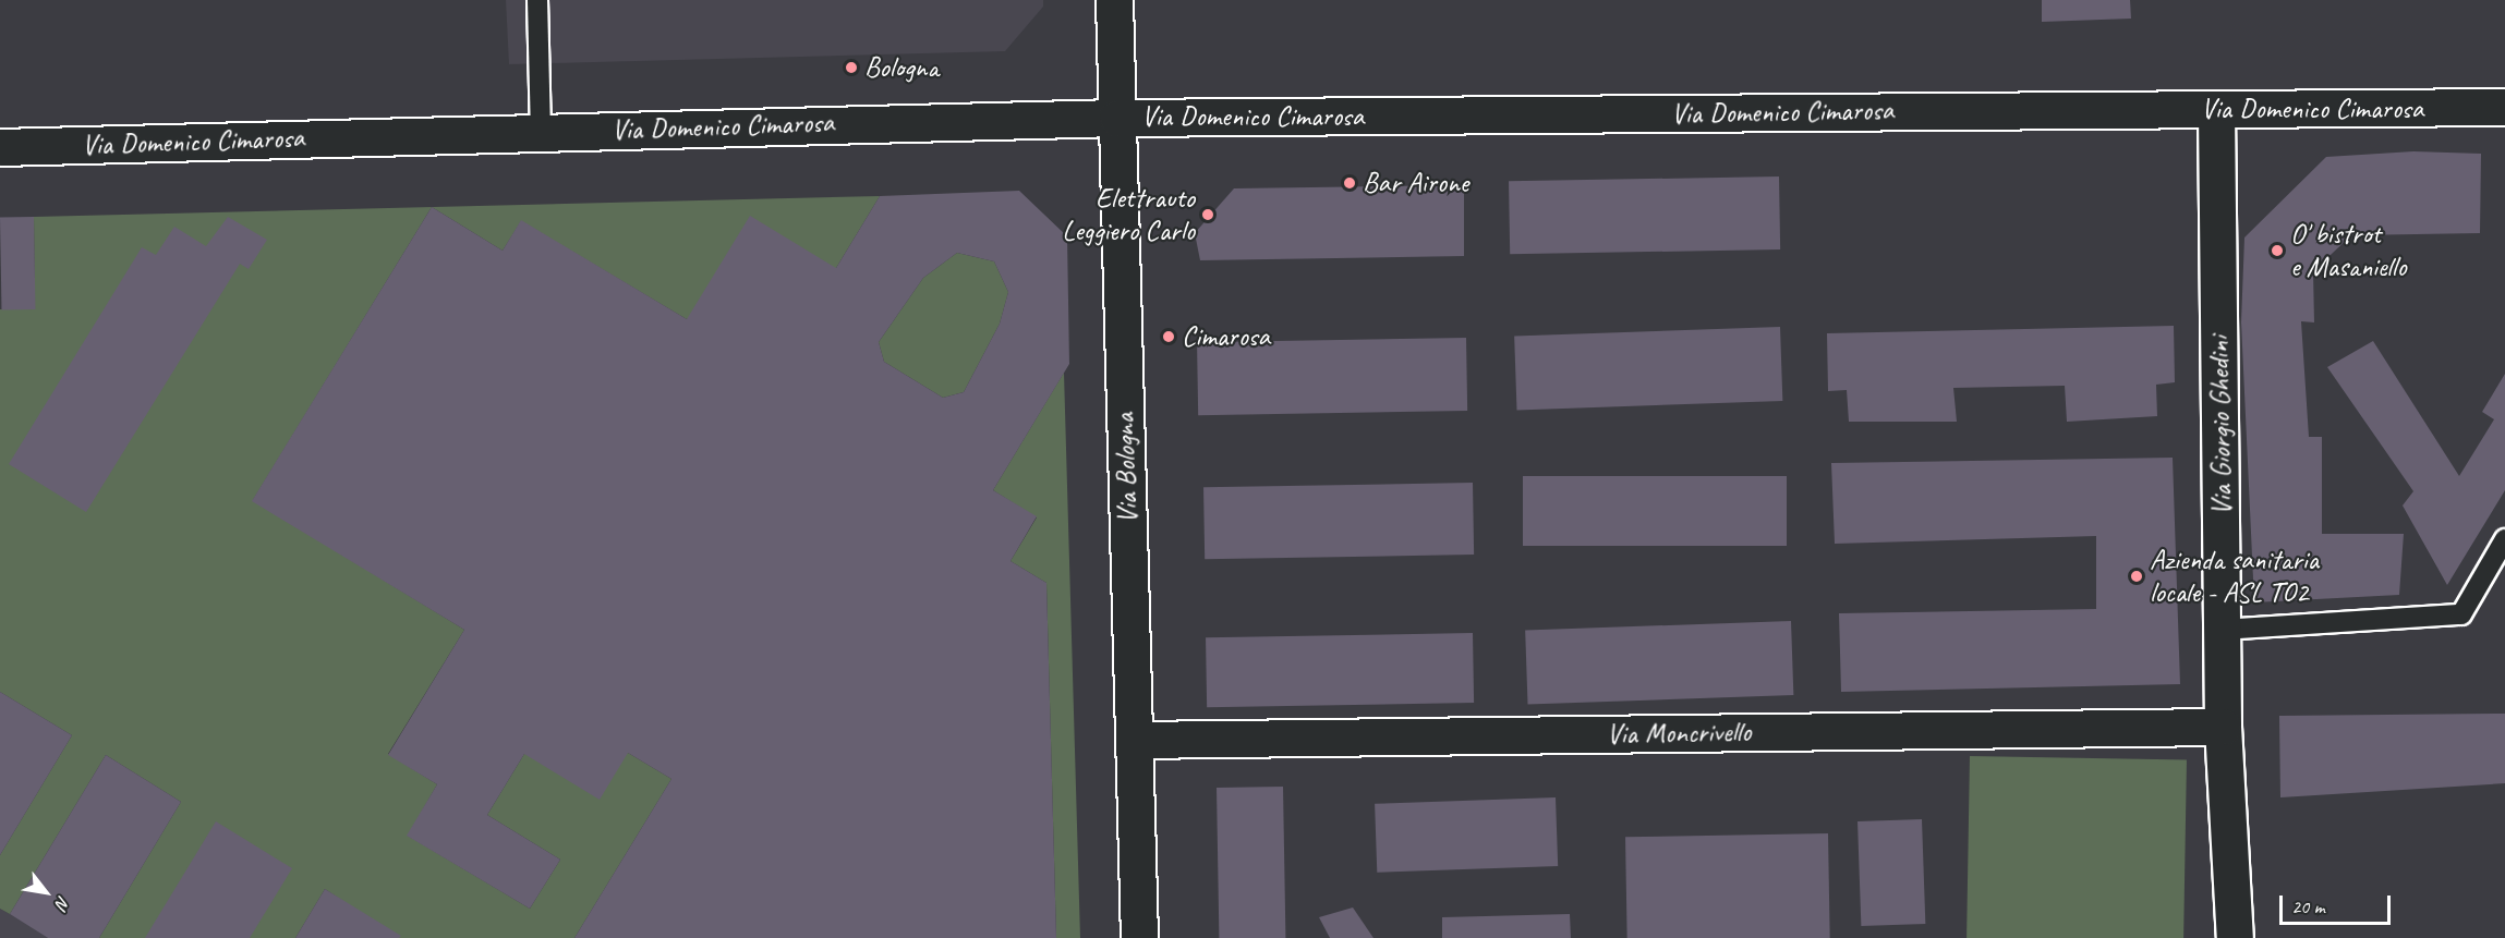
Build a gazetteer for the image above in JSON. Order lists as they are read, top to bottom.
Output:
{
  "streets": {
    "street": [
      "Via Domenico Cimarosa",
      "Via Giorgio Ghedini",
      "Via Bologna",
      "Via Moncrivello"
    ]
  },
  "crossings": [
    ["Via Domenico Cimarosa", "Via Giorgio Ghedini"],
    ["Via Domenico Cimarosa", "Via Bologna"],
    ["Via Giorgio Ghedini", "Via Moncrivello"],
    ["Via Bologna", "Via Moncrivello"]
  ],
  "places": [
    "Bologna",
    "Bar Airone",
    "Elettrauto Leggiero Carlo",
    "O' bistrot e Masaniello",
    "Cimarosa",
    "Azienda sanitaria locale - ASL TO2"
  ],
  "scale_bar": "20 m",
  "north": "bottom right"
}
